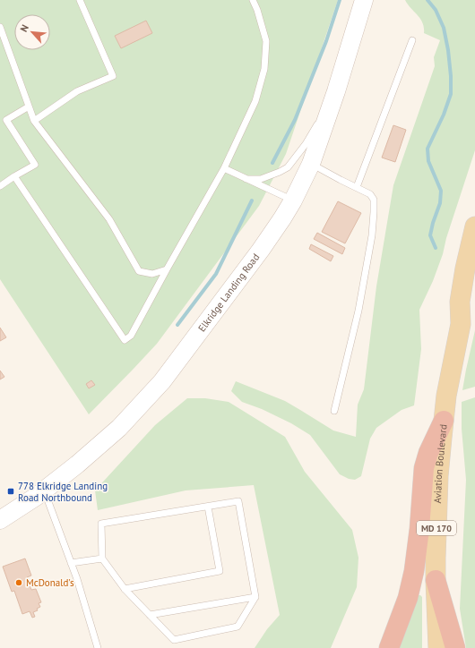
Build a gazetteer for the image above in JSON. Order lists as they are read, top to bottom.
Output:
{
  "streets": {
    "main road": ["Elkridge Landing Road", "Aviation Boulevard", "MD 170"]
  },
  "places": {
    "transit": ["778 Elkridge Landing Road Northbound"],
    "other": ["McDonald's"]
  },
  "north": "top left"
}
